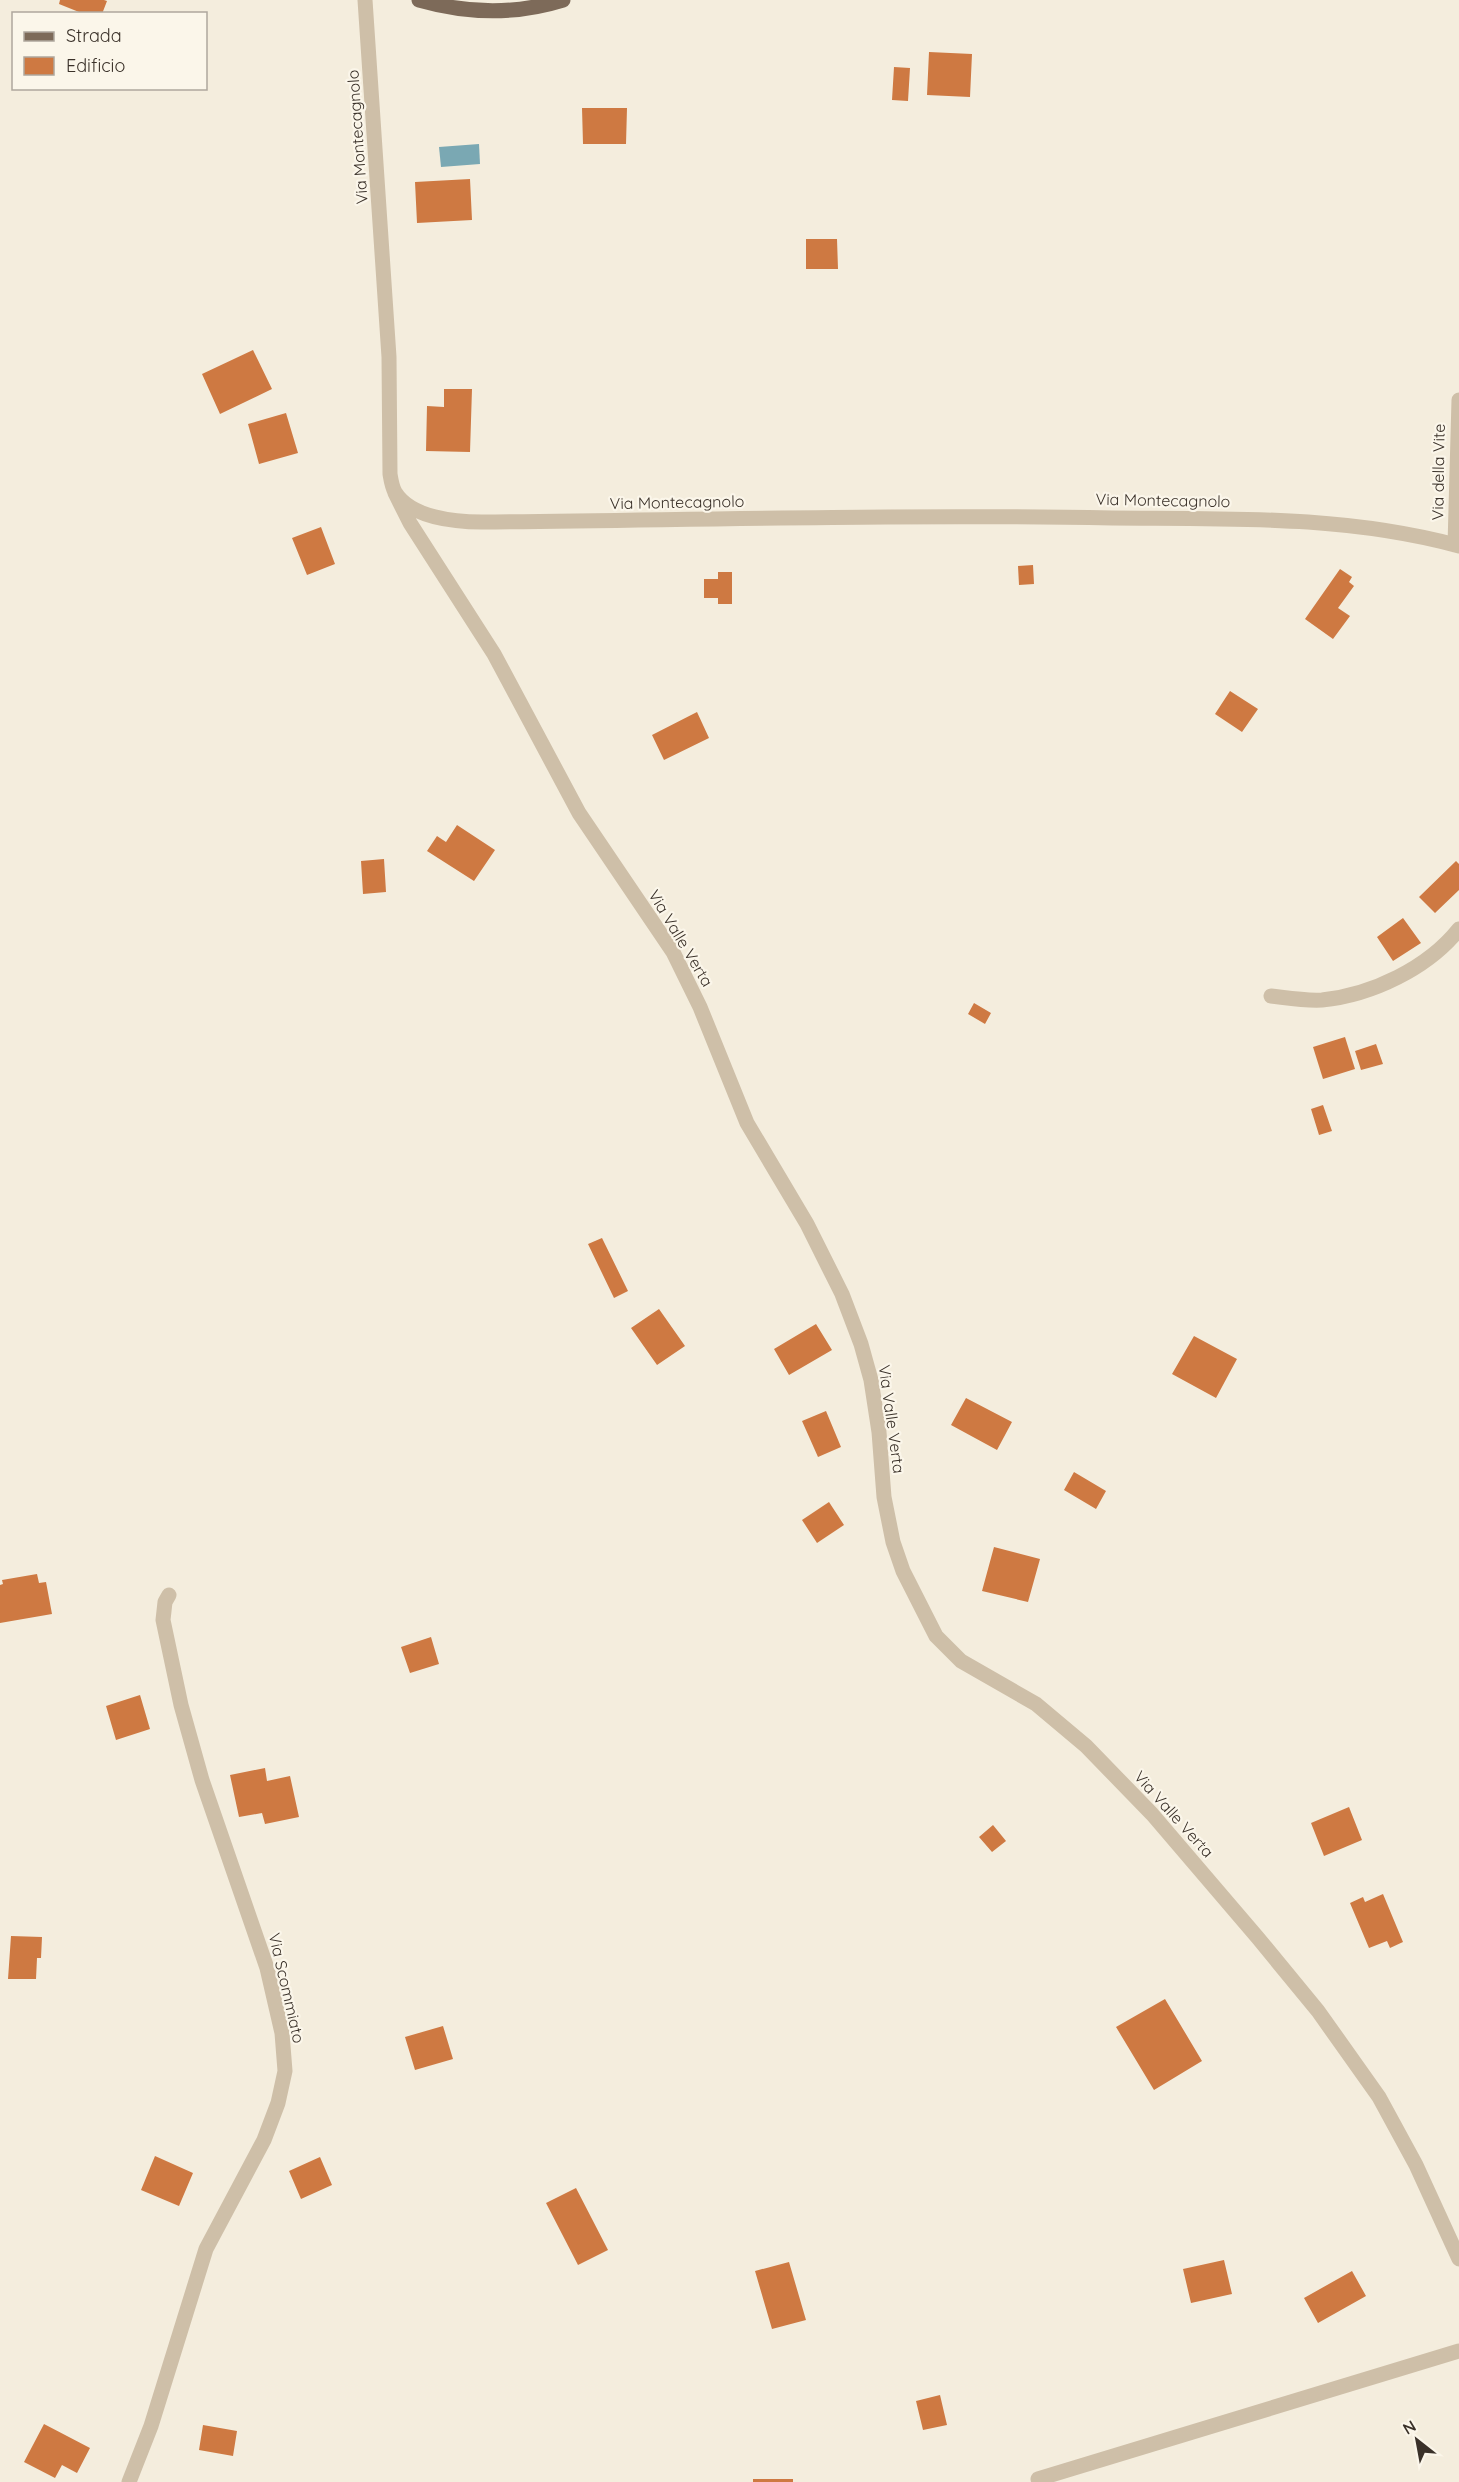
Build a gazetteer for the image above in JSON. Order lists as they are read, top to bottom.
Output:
{
  "streets": {
    "street": [
      "Via Montecagnolo",
      "Via della Vite",
      "Via Valle Verta",
      "Via Scommiato"
    ]
  },
  "crossings": [
    ["Via Montecagnolo", "Via della Vite"],
    ["Via Montecagnolo", "Via Valle Verta"]
  ],
  "legend": ["Strada", "Edificio"],
  "north": "top left"
}
